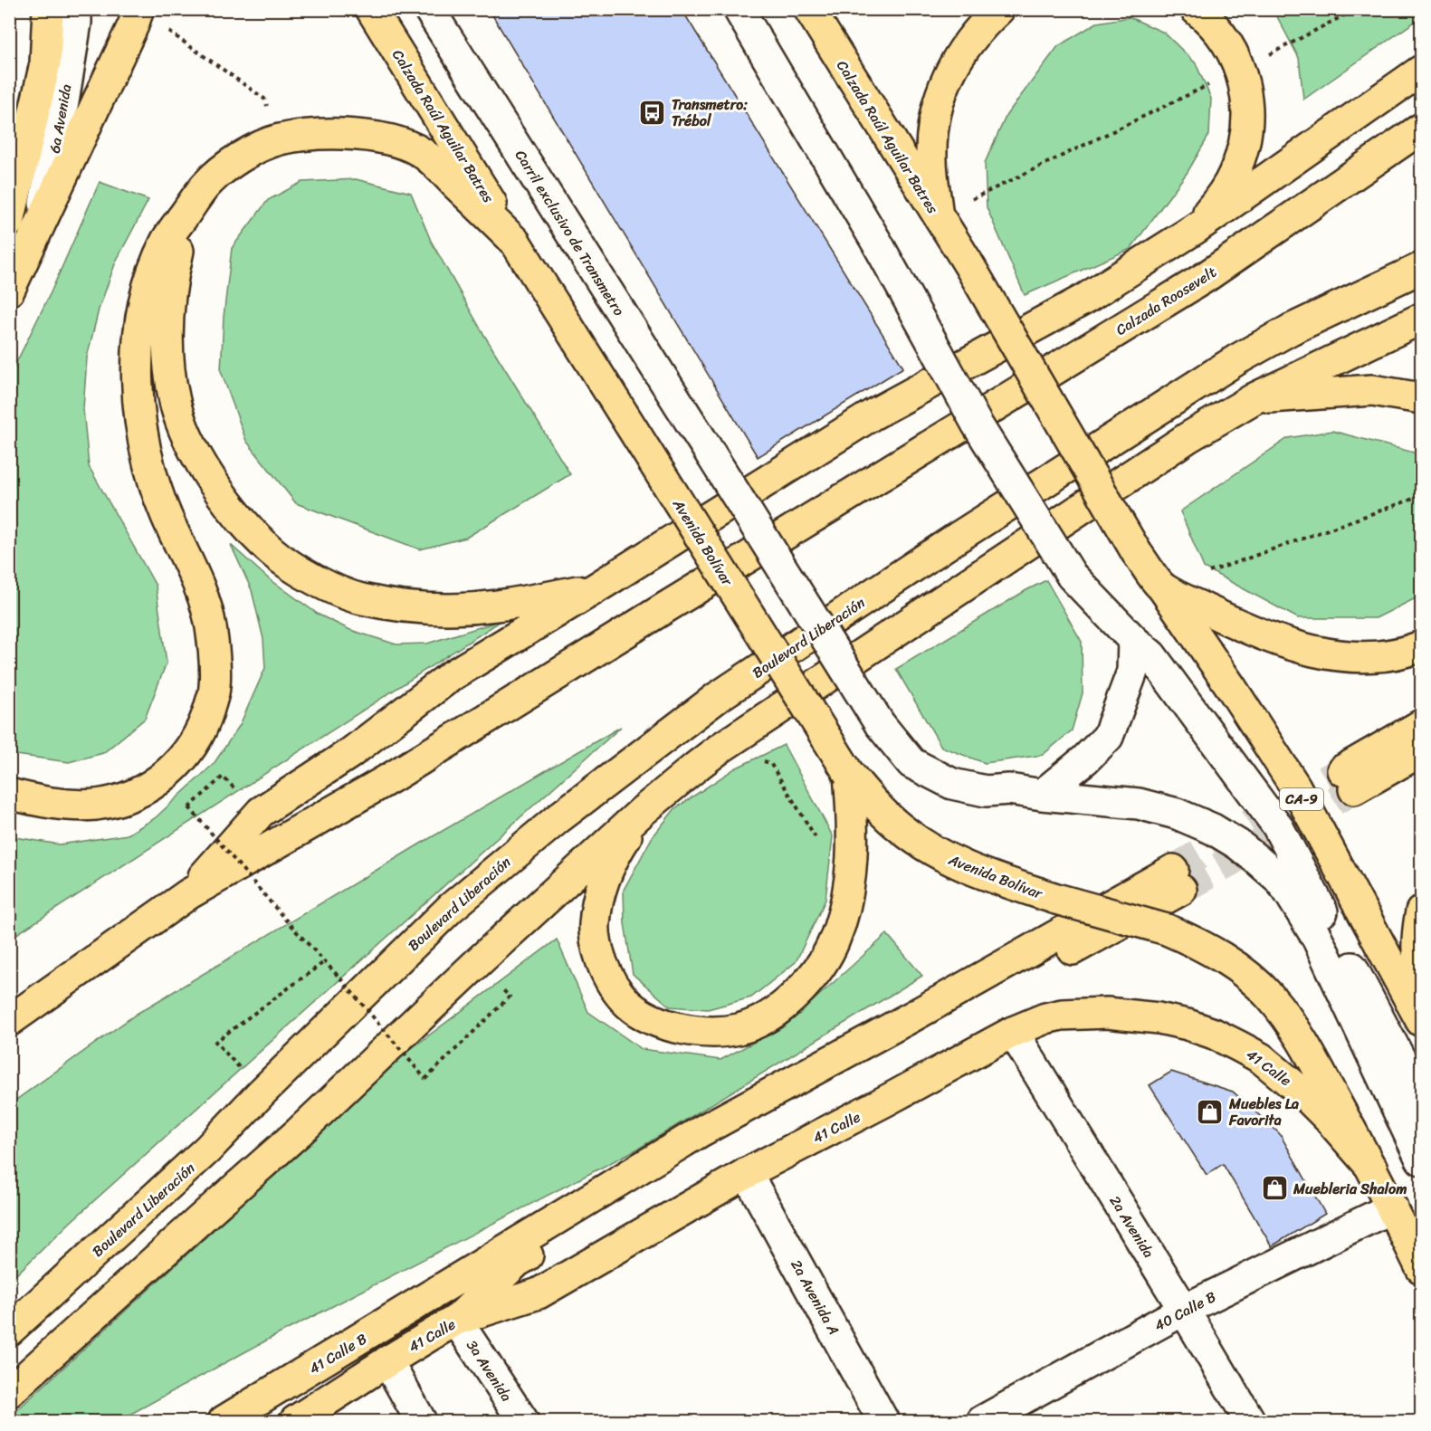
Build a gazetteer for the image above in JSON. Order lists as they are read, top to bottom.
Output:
{
  "streets": {
    "main road": [
      "Calzada Raúl Aguilar Batres",
      "Calzada Roosevelt",
      "Avenida Bolívar",
      "Boulevard Liberación",
      "CA-9",
      "41 Calle",
      "41 Calle B"
    ],
    "street": [
      "6a Avenida",
      "Carril exclusivo de Transmetro",
      "2a Avenida",
      "2a Avenida A",
      "40 Calle B",
      "3a Avenida"
    ]
  },
  "crossings": [
    ["Calzada Raúl Aguilar Batres", "Avenida Bolívar"],
    ["Calzada Raúl Aguilar Batres", "CA-9"],
    ["Avenida Bolívar", "41 Calle"],
    ["Avenida Bolívar", "40 Calle B"],
    ["41 Calle", "2a Avenida"],
    ["41 Calle", "2a Avenida A"],
    ["41 Calle", "41 Calle B"],
    ["41 Calle", "3a Avenida"],
    ["2a Avenida", "40 Calle B"],
    ["41 Calle B", "3a Avenida"]
  ],
  "places": {
    "bus stop": ["Transmetro: Trébol"],
    "shop": ["Muebles La Favorita", "Muebleria Shalom"]
  }
}
